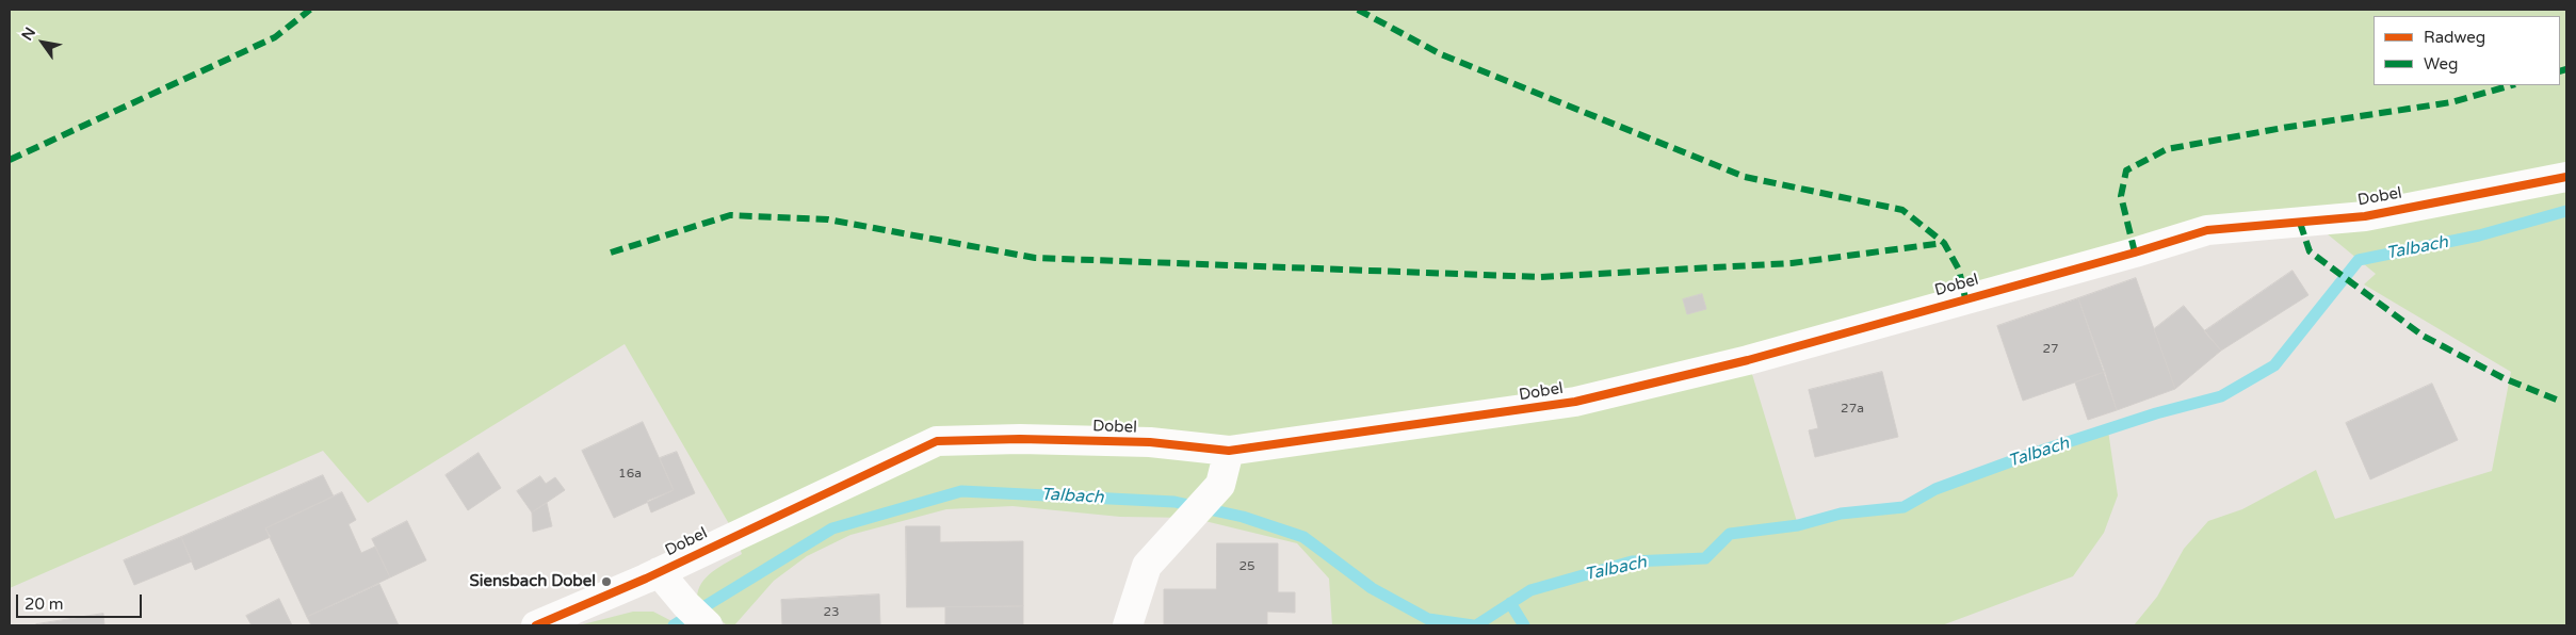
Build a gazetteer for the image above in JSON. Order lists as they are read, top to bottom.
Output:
{
  "streets": {
    "street": ["Dobel"]
  },
  "water": ["Talbach"],
  "places": ["Siensbach Dobel"],
  "house_numbers": [
    "27",
    "27a",
    "16a",
    "25",
    "23"
  ],
  "legend": ["Radweg", "Weg"],
  "scale_bar": "20 m",
  "north": "top left"
}
